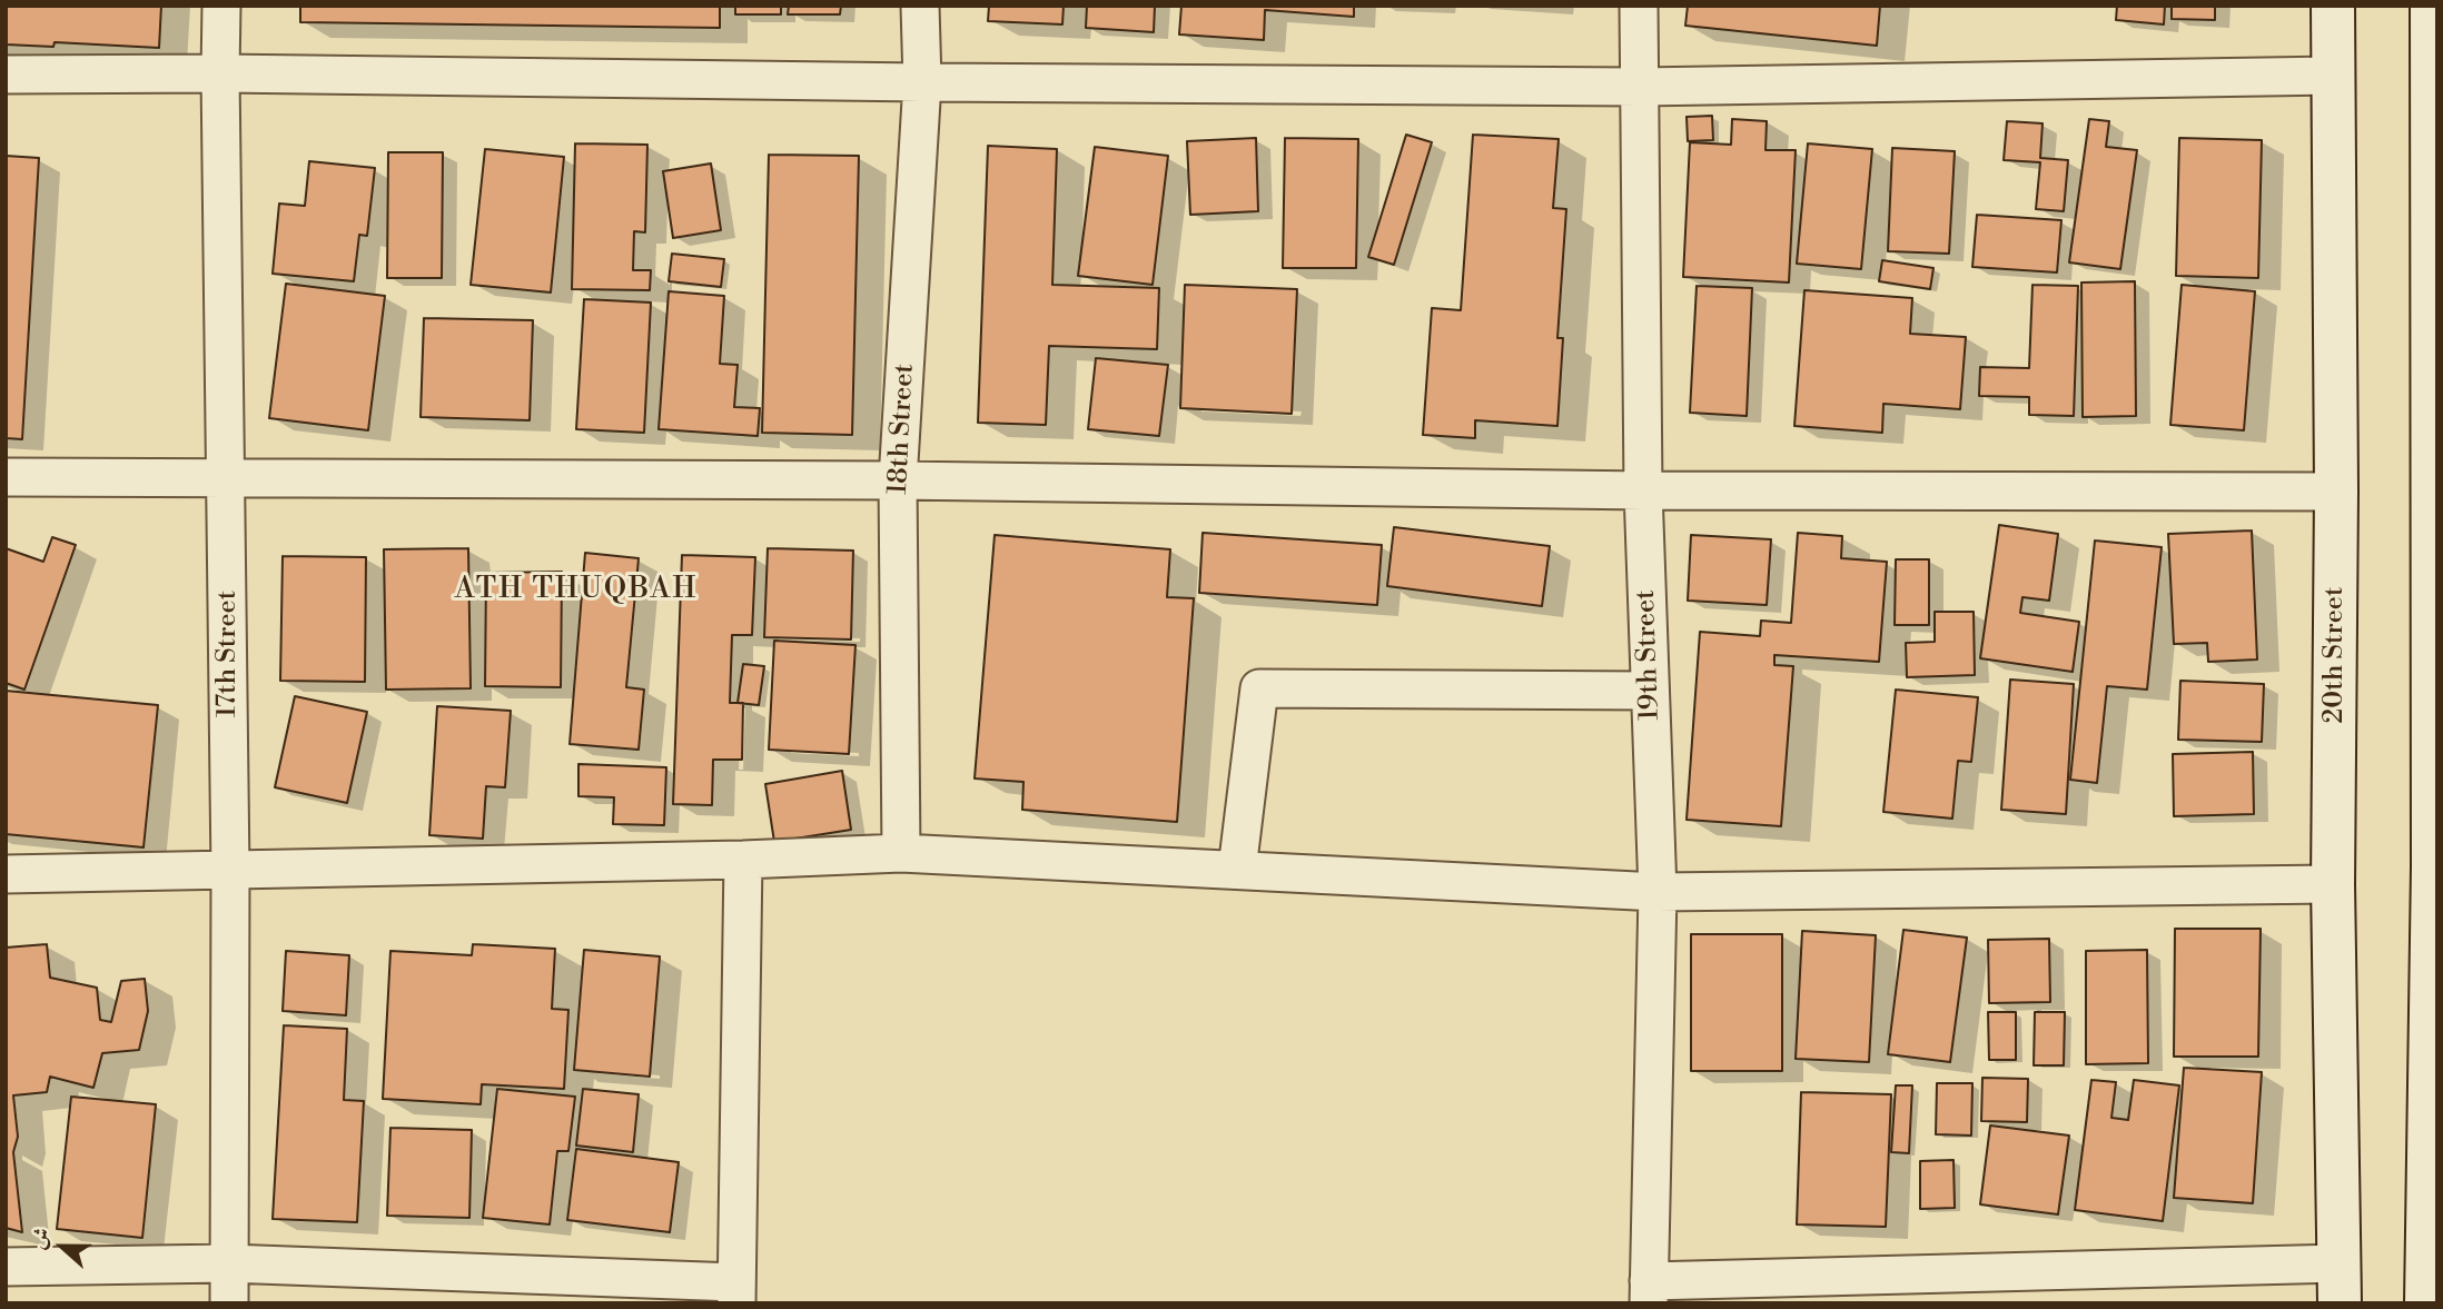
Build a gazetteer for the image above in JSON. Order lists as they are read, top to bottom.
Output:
{
  "streets": {
    "street": [
      "18th Street",
      "17th Street",
      "19th Street",
      "20th Street"
    ]
  },
  "districts": ["ATH THUQBAH"],
  "north": "left"
}
